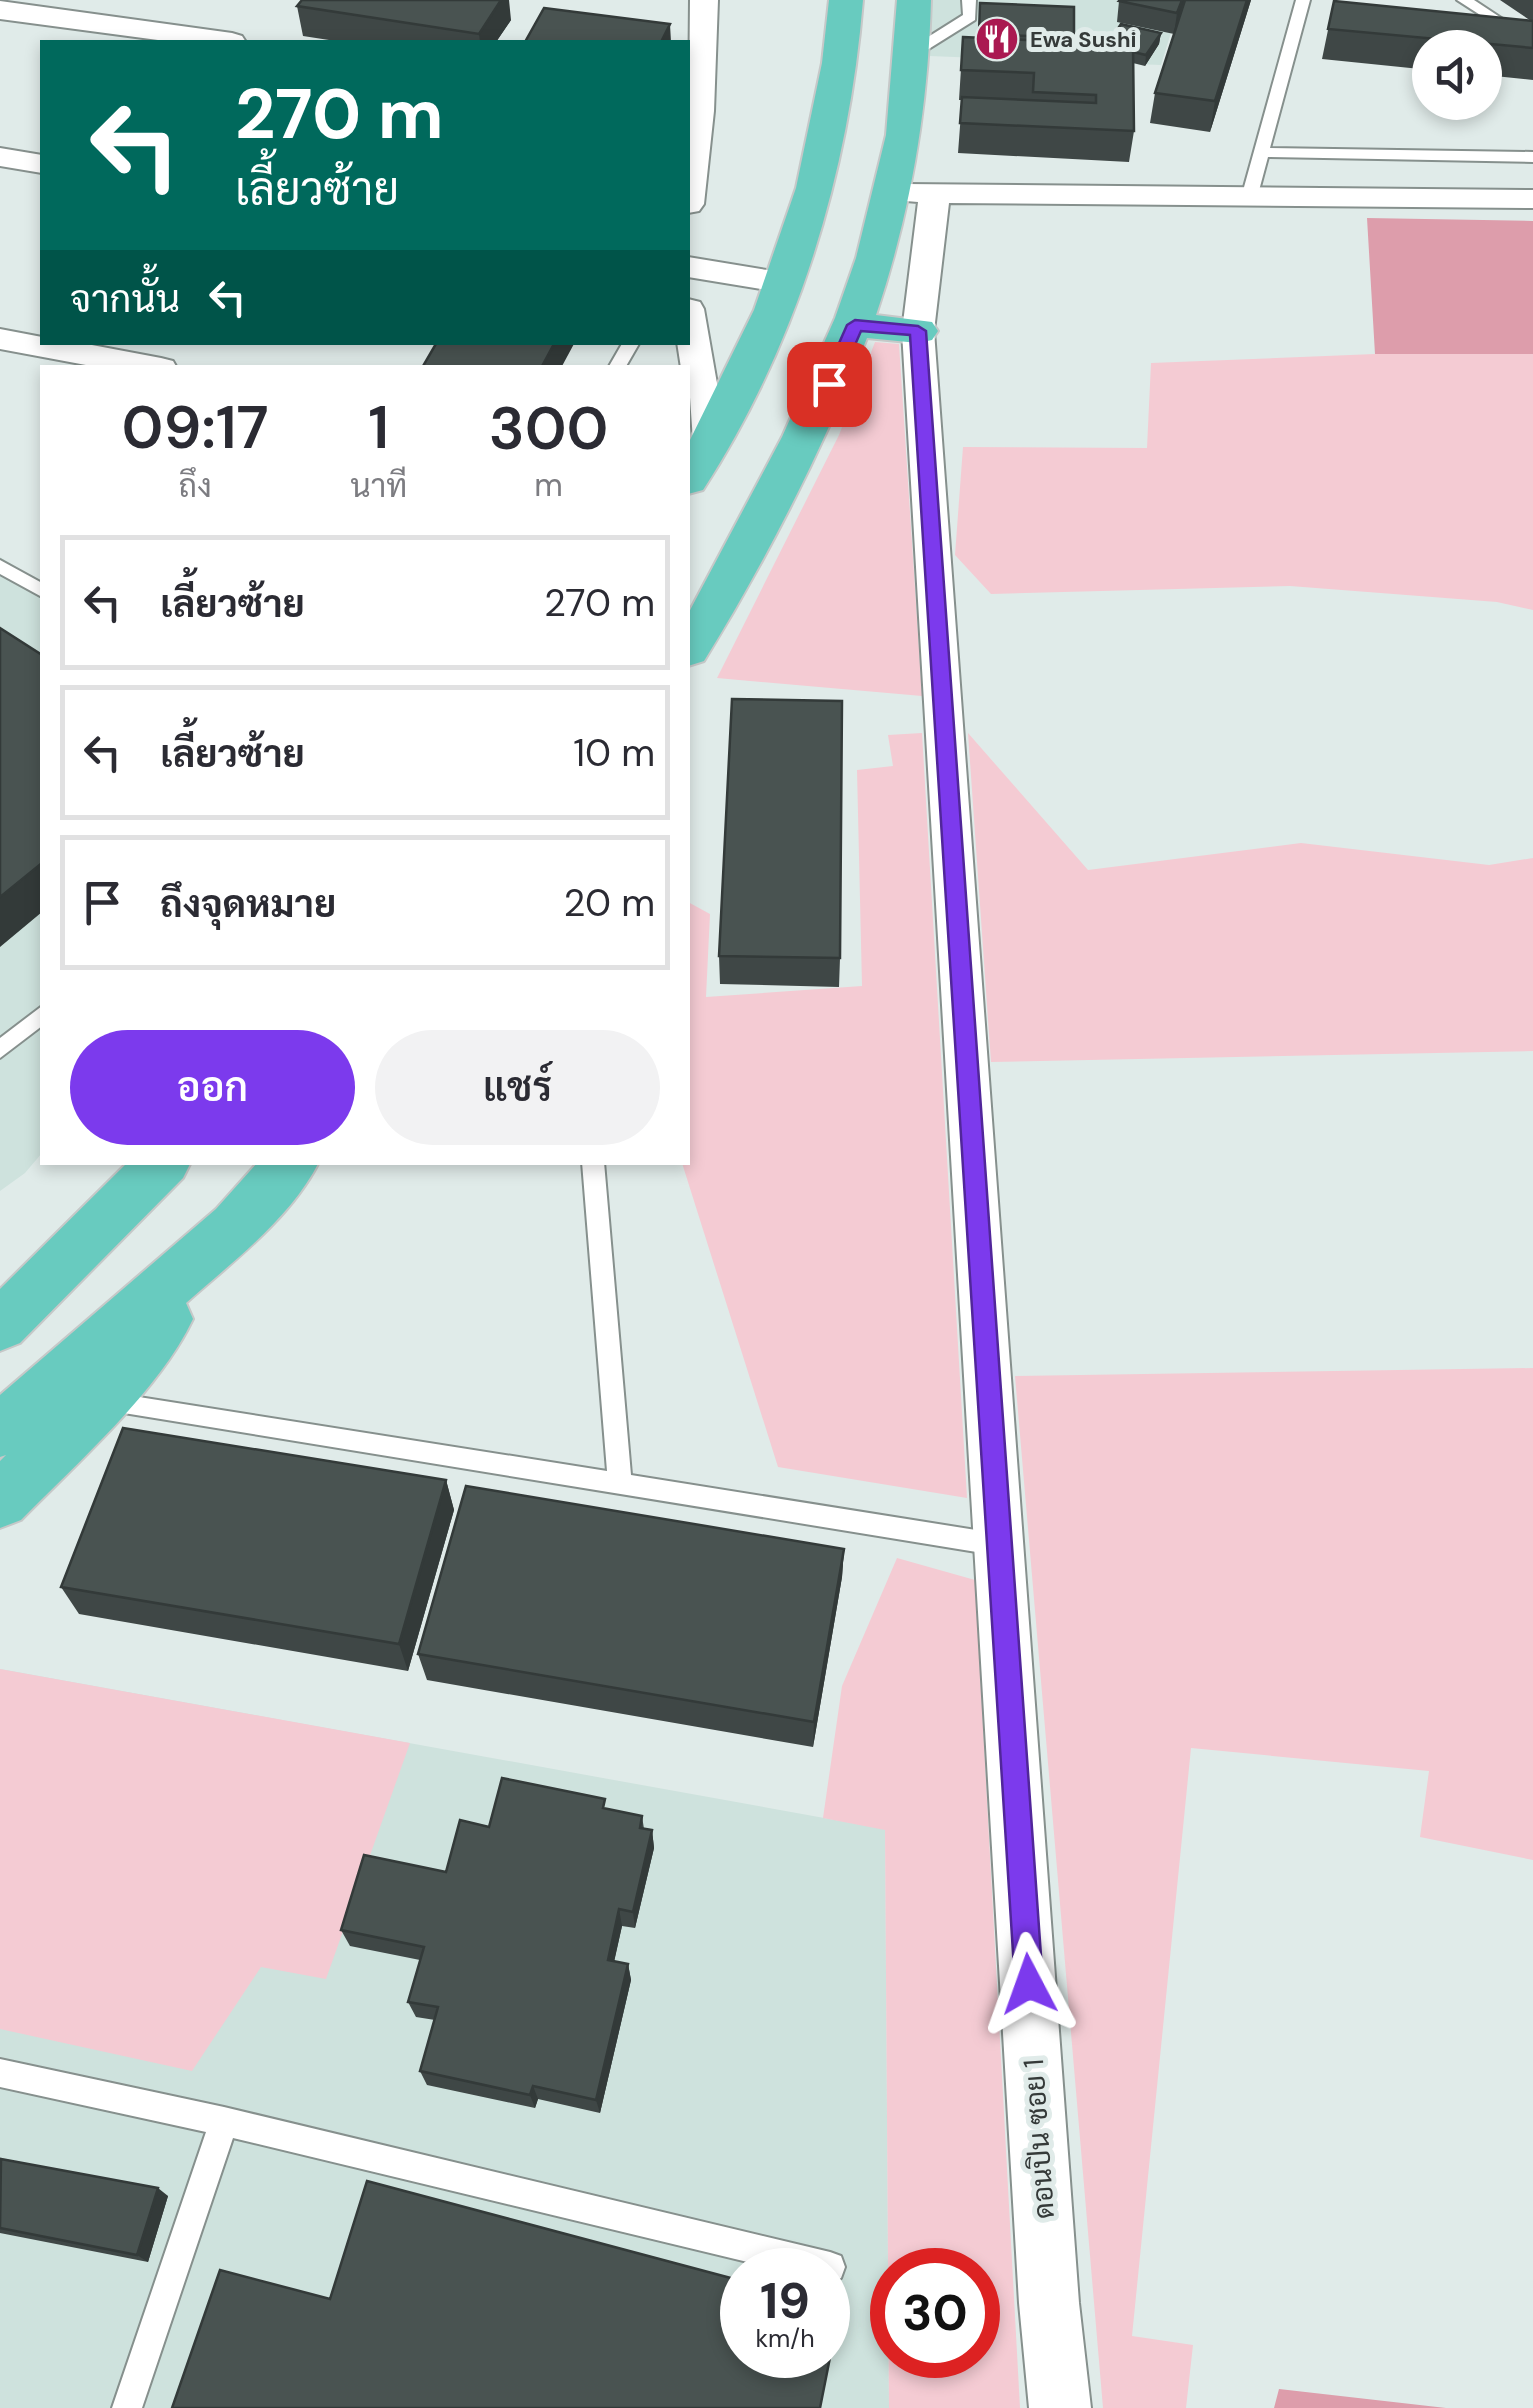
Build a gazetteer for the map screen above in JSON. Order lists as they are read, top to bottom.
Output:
{
  "streets": {
    "street": ["ดอนปิน ซอย 1"]
  },
  "places": {
    "restaurant": ["Ewa Sushi"]
  },
  "page": {
    "turn": ["270 m", "เลี้ยวซ้าย"],
    "then": "จากนั้น",
    "eta": [
      "09:17",
      "ถึง",
      "1",
      "นาที",
      "300",
      "m"
    ],
    "list": [
      {
        "name": "เลี้ยวซ้าย",
        "value": "270 m"
      },
      {
        "name": "เลี้ยวซ้าย",
        "value": "10 m"
      },
      {
        "name": "ถึงจุดหมาย",
        "value": "20 m"
      }
    ],
    "buttons": ["ออก", "แชร์"],
    "speed": "19 km/h",
    "limit": "30"
  }
}
